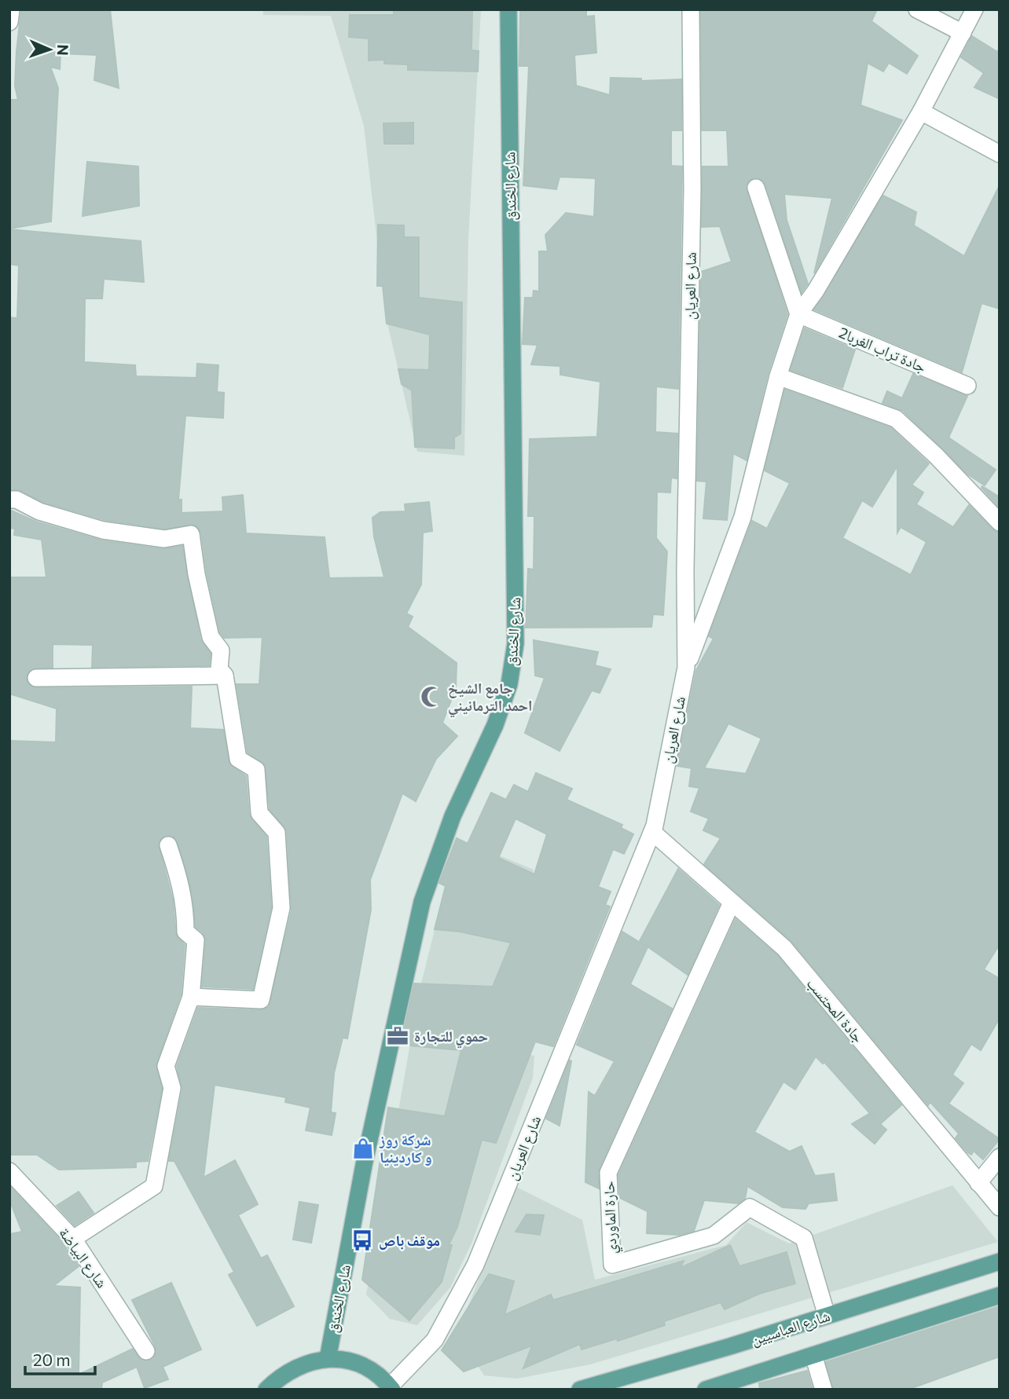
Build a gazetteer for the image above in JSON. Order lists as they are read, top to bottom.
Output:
{
  "streets": {
    "main road": ["شارع الخندق", "شارع العباسيين"],
    "street": [
      "شارع العريان",
      "جادة تراب الغربا2",
      "جادة المحتسب",
      "حارة الماوردي",
      "شارع البياضة"
    ]
  },
  "crossings": [
    ["شارع العريان", "جادة المحتسب"],
    ["جادة المحتسب", "حارة الماوردي"],
    ["حارة الماوردي", "شارع العباسيين"]
  ],
  "places": {
    "mosque": ["جامع الشيخ احمد الترمانيني"],
    "office": ["حموي للتجارة"],
    "shop": ["شركة روز و كاردينيا"],
    "bus stop": ["موقف باص"]
  },
  "scale_bar": "20 m",
  "north": "right"
}
